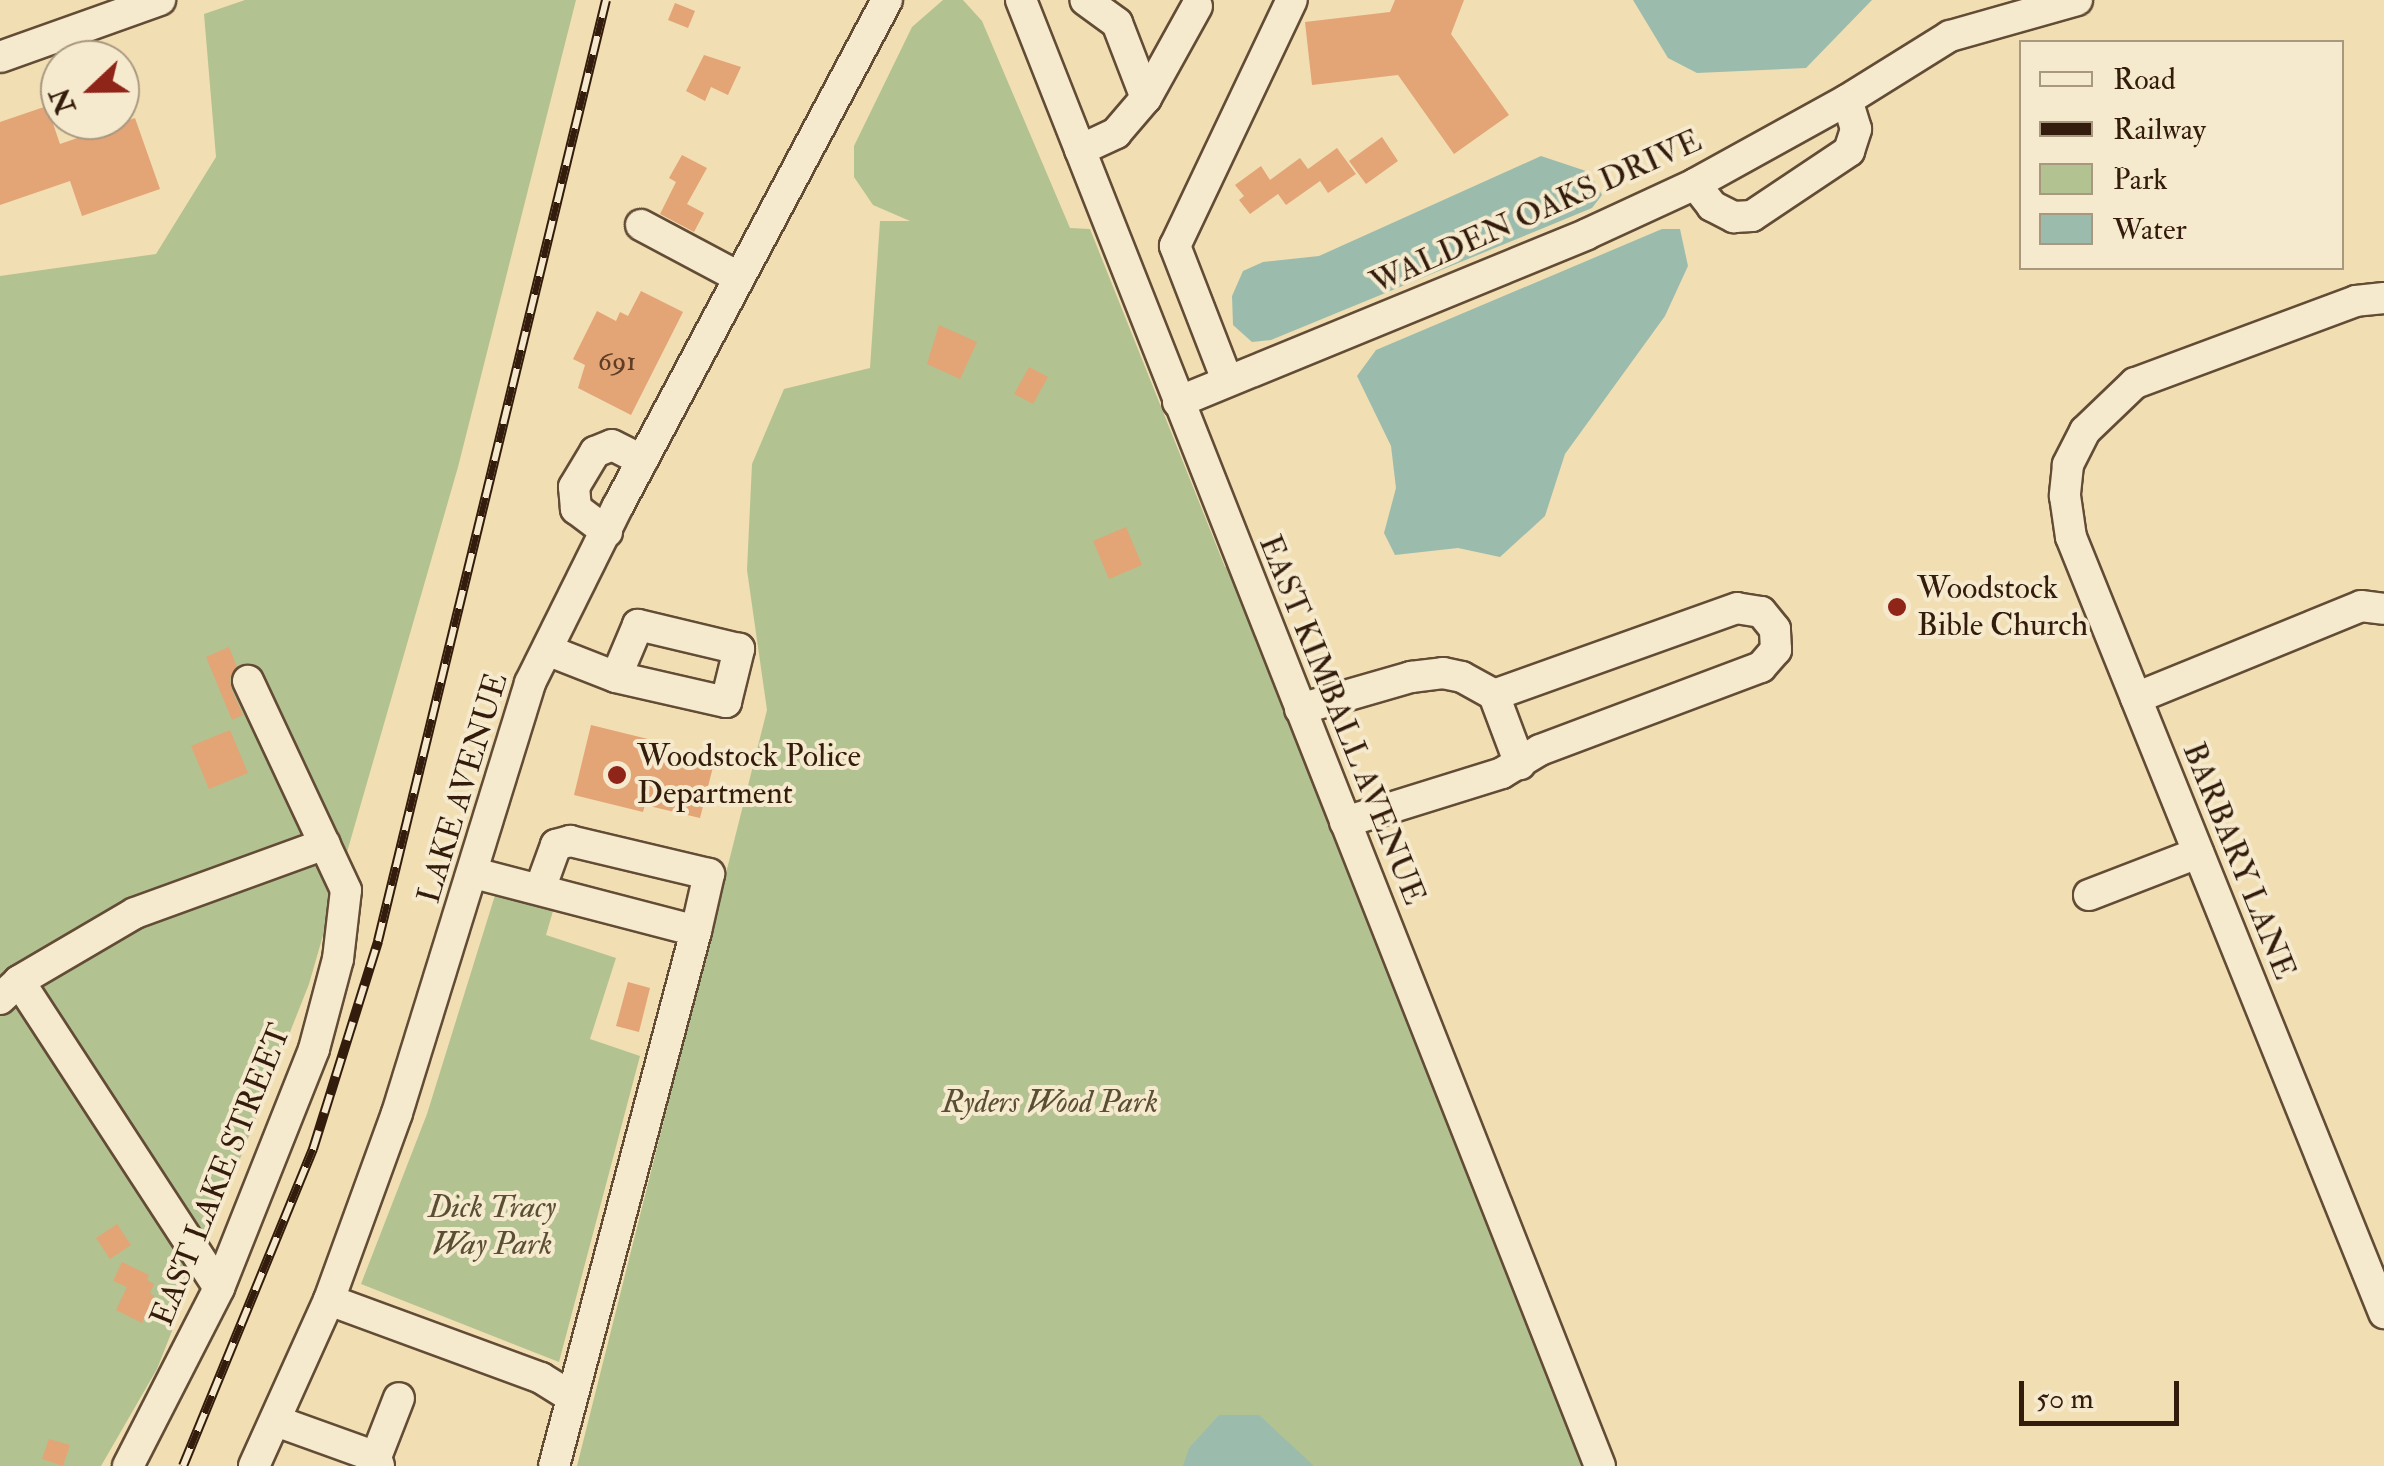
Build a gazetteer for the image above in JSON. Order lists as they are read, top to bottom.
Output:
{
  "streets": {
    "street": [
      "WALDEN OAKS DRIVE",
      "EAST KIMBALL AVENUE",
      "LAKE AVENUE",
      "BARBARY LANE",
      "EAST LAKE STREET"
    ]
  },
  "crossings": [
    ["WALDEN OAKS DRIVE", "EAST KIMBALL AVENUE"]
  ],
  "parks": ["Ryders Wood Park", "Dick Tracy Way Park"],
  "places": ["Woodstock Bible Church", "Woodstock Police Department"],
  "house_numbers": ["691"],
  "legend": [
    "Road",
    "Railway",
    "Park",
    "Water"
  ],
  "scale_bar": "50 m",
  "north": "left"
}
